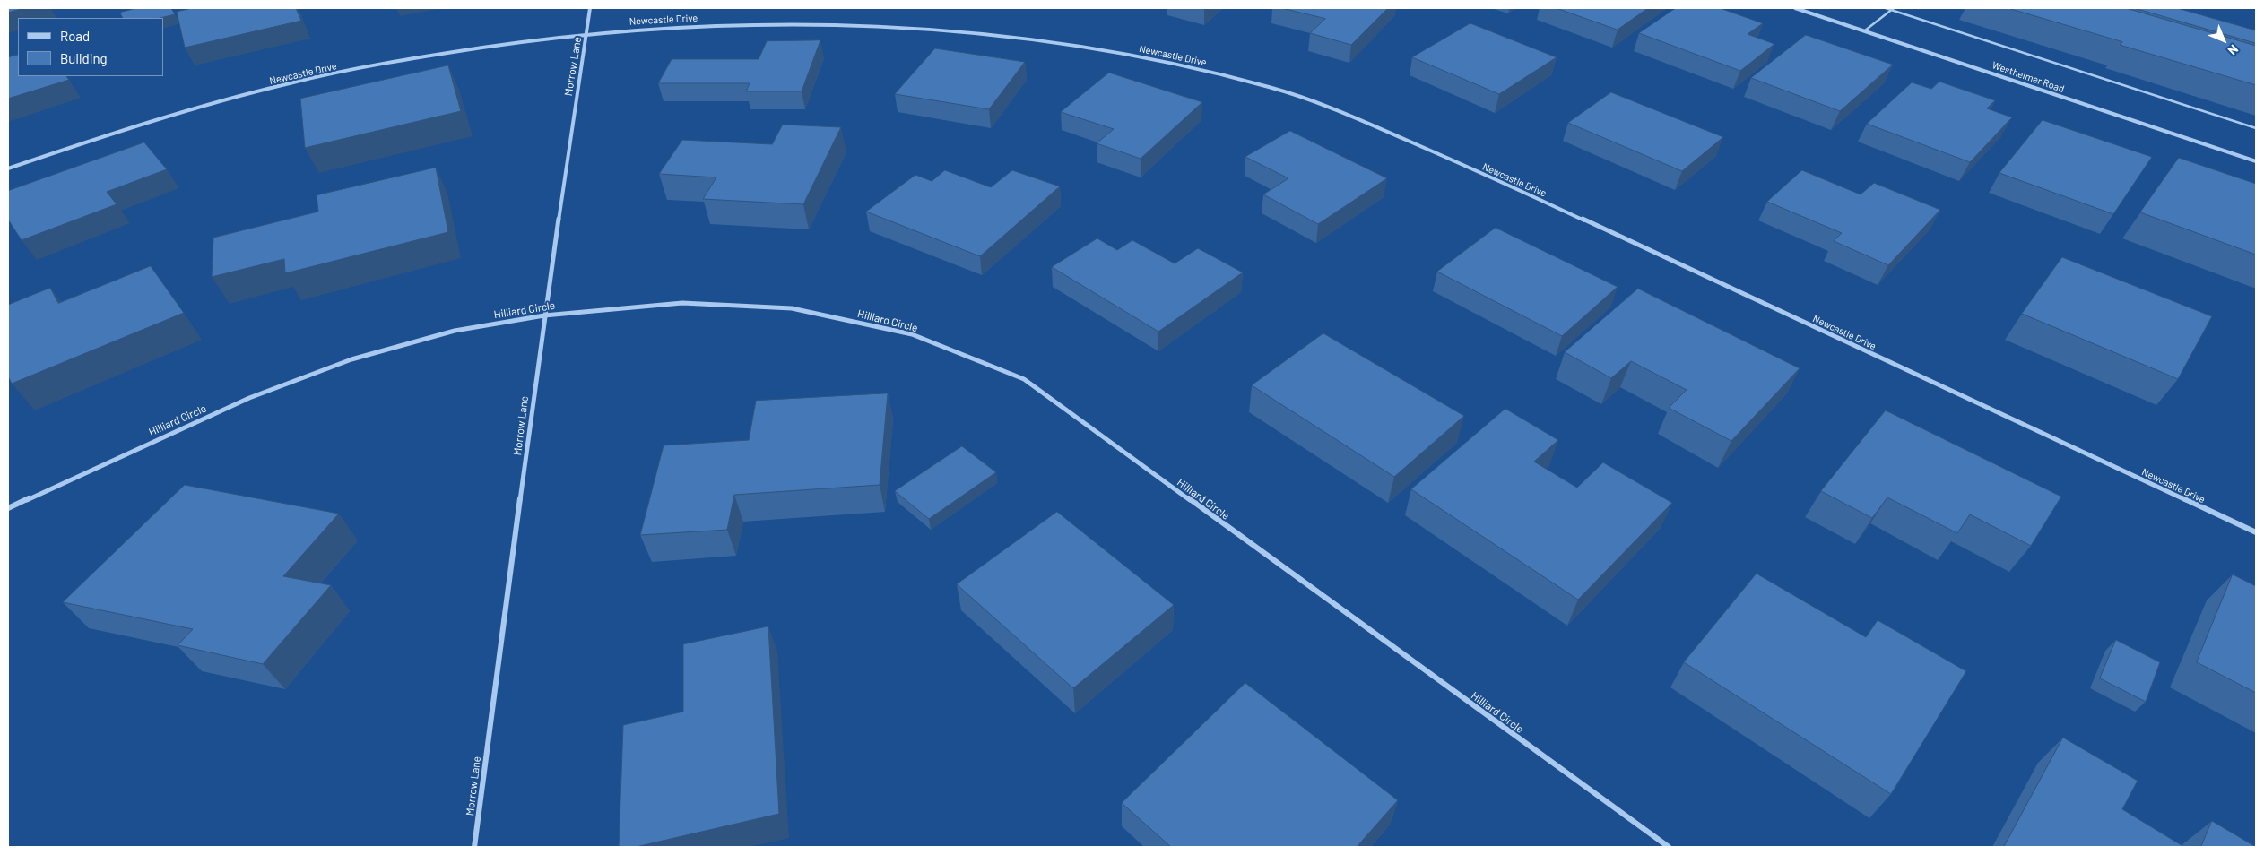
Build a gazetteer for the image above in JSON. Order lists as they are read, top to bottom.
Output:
{
  "streets": {
    "street": [
      "Newcastle Drive",
      "Morrow Lane",
      "Westheimer Road",
      "Hilliard Circle"
    ]
  },
  "crossings": [
    ["Newcastle Drive", "Morrow Lane"],
    ["Morrow Lane", "Hilliard Circle"]
  ],
  "legend": ["Road", "Building"],
  "north": "bottom right"
}
